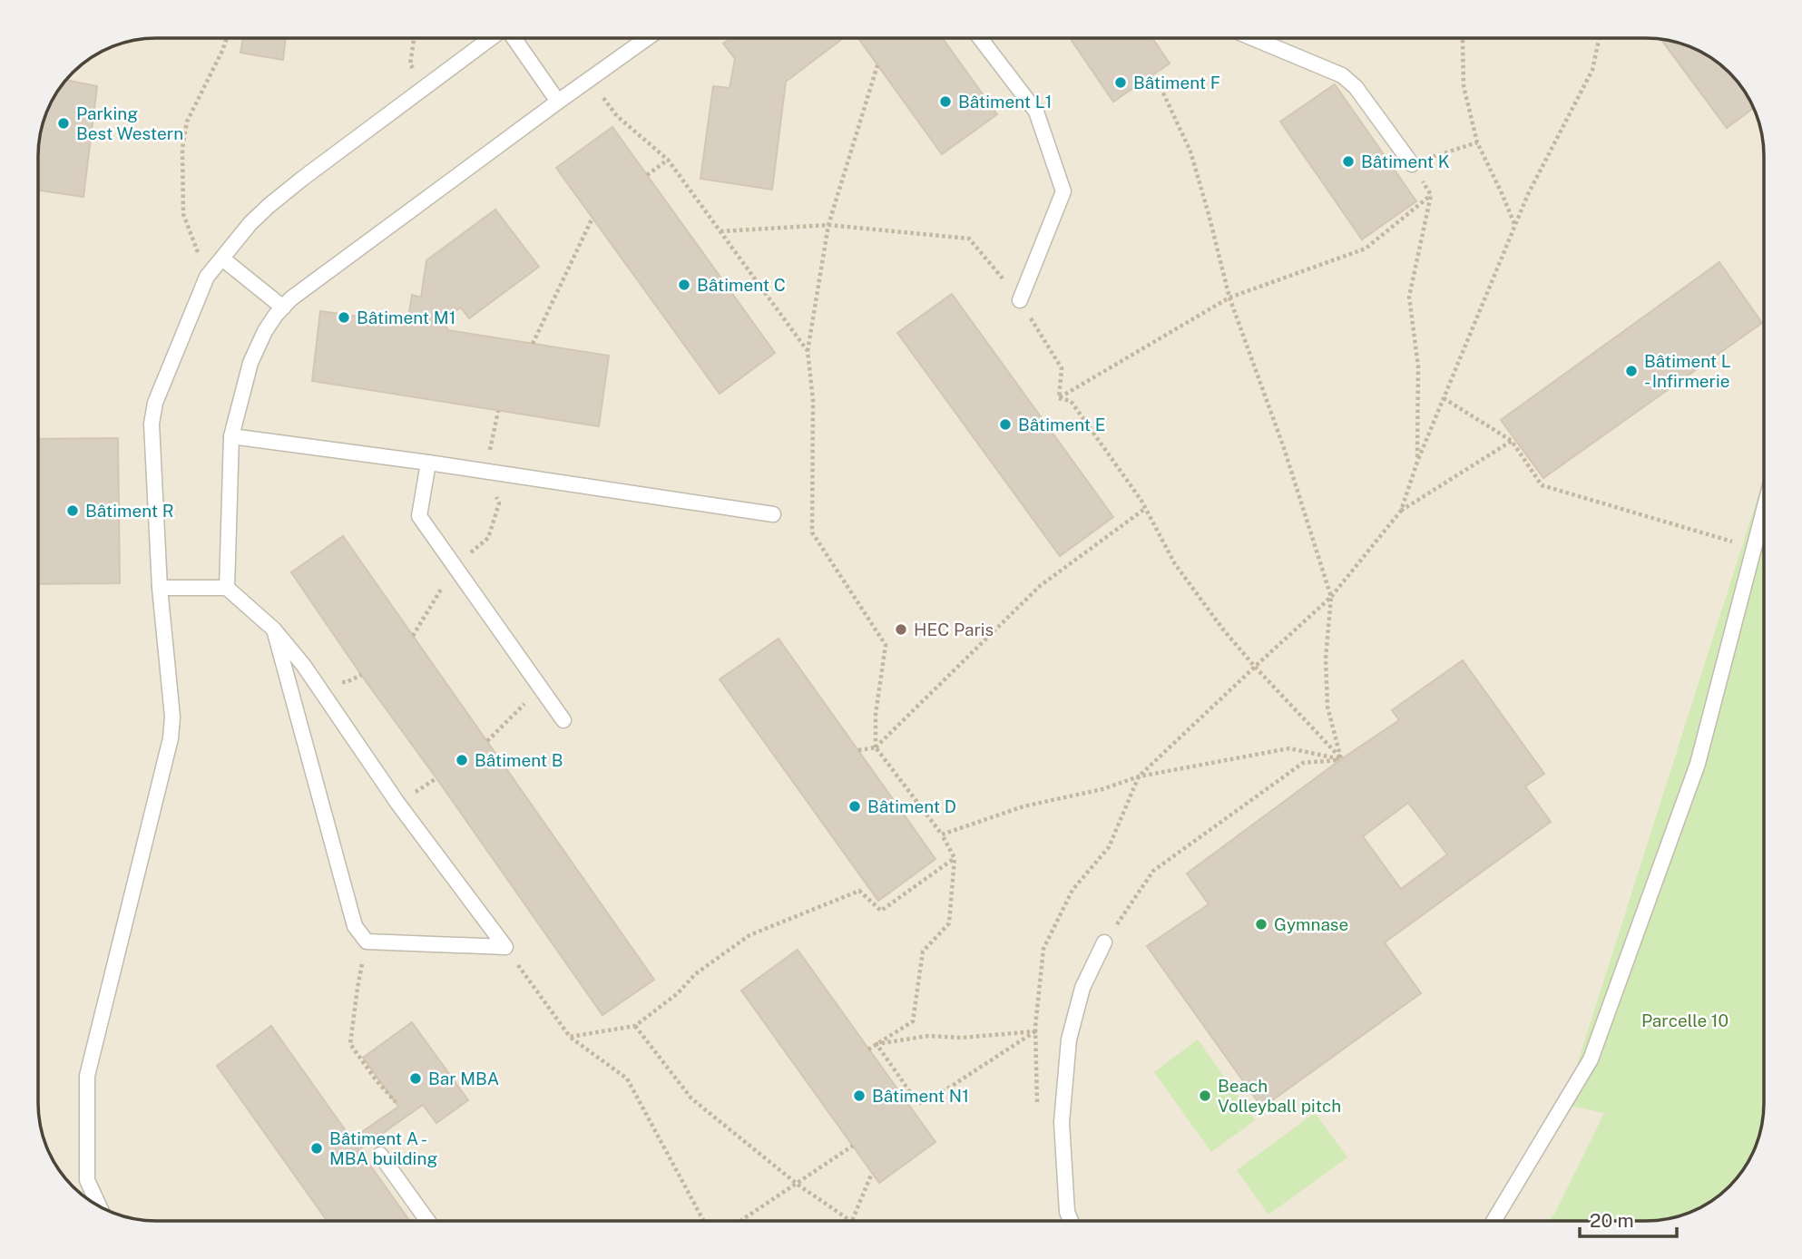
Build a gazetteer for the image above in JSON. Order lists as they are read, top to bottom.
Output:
{
  "parks": ["Parcelle 10"],
  "places": [
    "Bâtiment F",
    "Bâtiment L1",
    "Parking Best Western",
    "Bâtiment K",
    "Bâtiment C",
    "Bâtiment M1",
    "Bâtiment L - Infirmerie",
    "Bâtiment E",
    "Bâtiment R",
    "HEC Paris",
    "Bâtiment B",
    "Bâtiment D",
    "Gymnase",
    "Bar MBA",
    "Bâtiment N1",
    "Beach Volleyball pitch",
    "Bâtiment A - MBA building"
  ],
  "scale_bar": "20 m"
}
